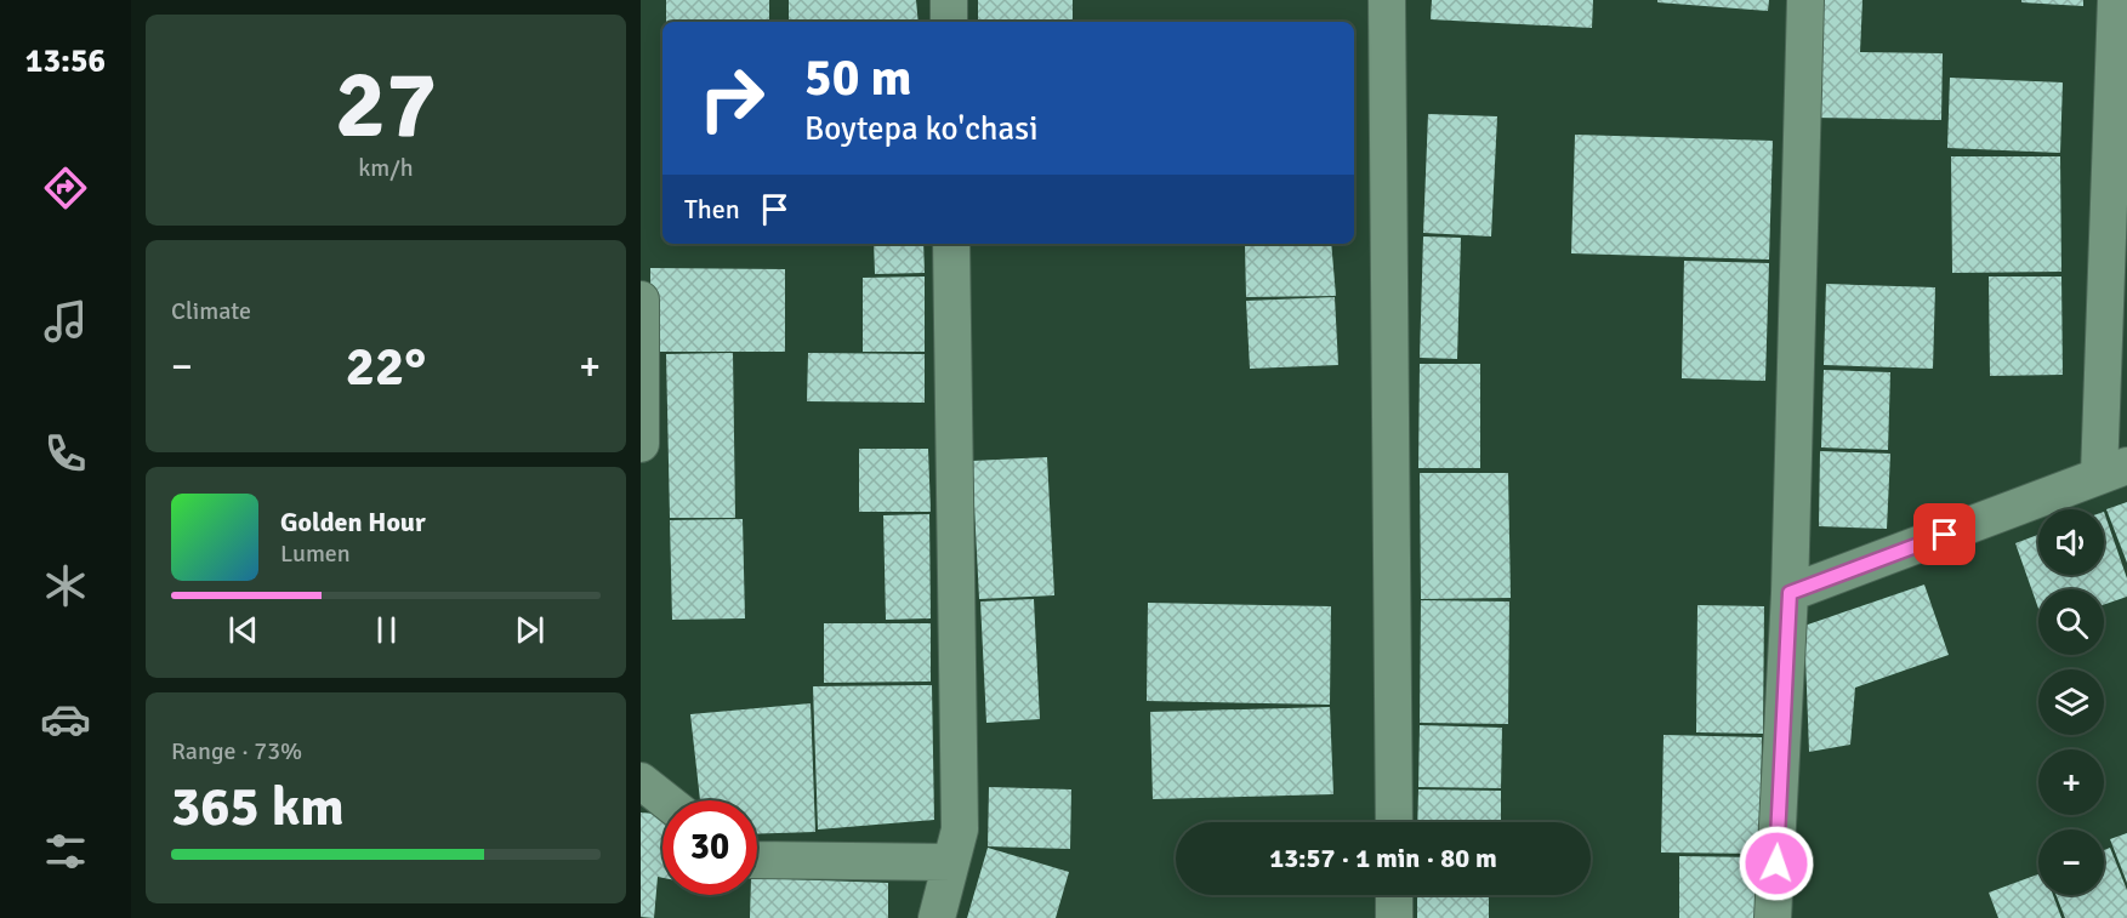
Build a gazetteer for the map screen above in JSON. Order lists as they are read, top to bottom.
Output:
{
  "page": {
    "tabs": "13:56",
    "tile": [
      ["27", "km/h"],
      "Climate",
      ["Range · 73%", "365 km"]
    ],
    "turn": ["50 m", "Boytepa ko'chasi"],
    "then": "Then",
    "heat": ["−", "22°", "+"],
    "song": ["Golden Hour", "Lumen"],
    "map_buttons": ["+", "−"],
    "limit": "30",
    "trip": "13:57 · 1 min · 80 m"
  }
}
